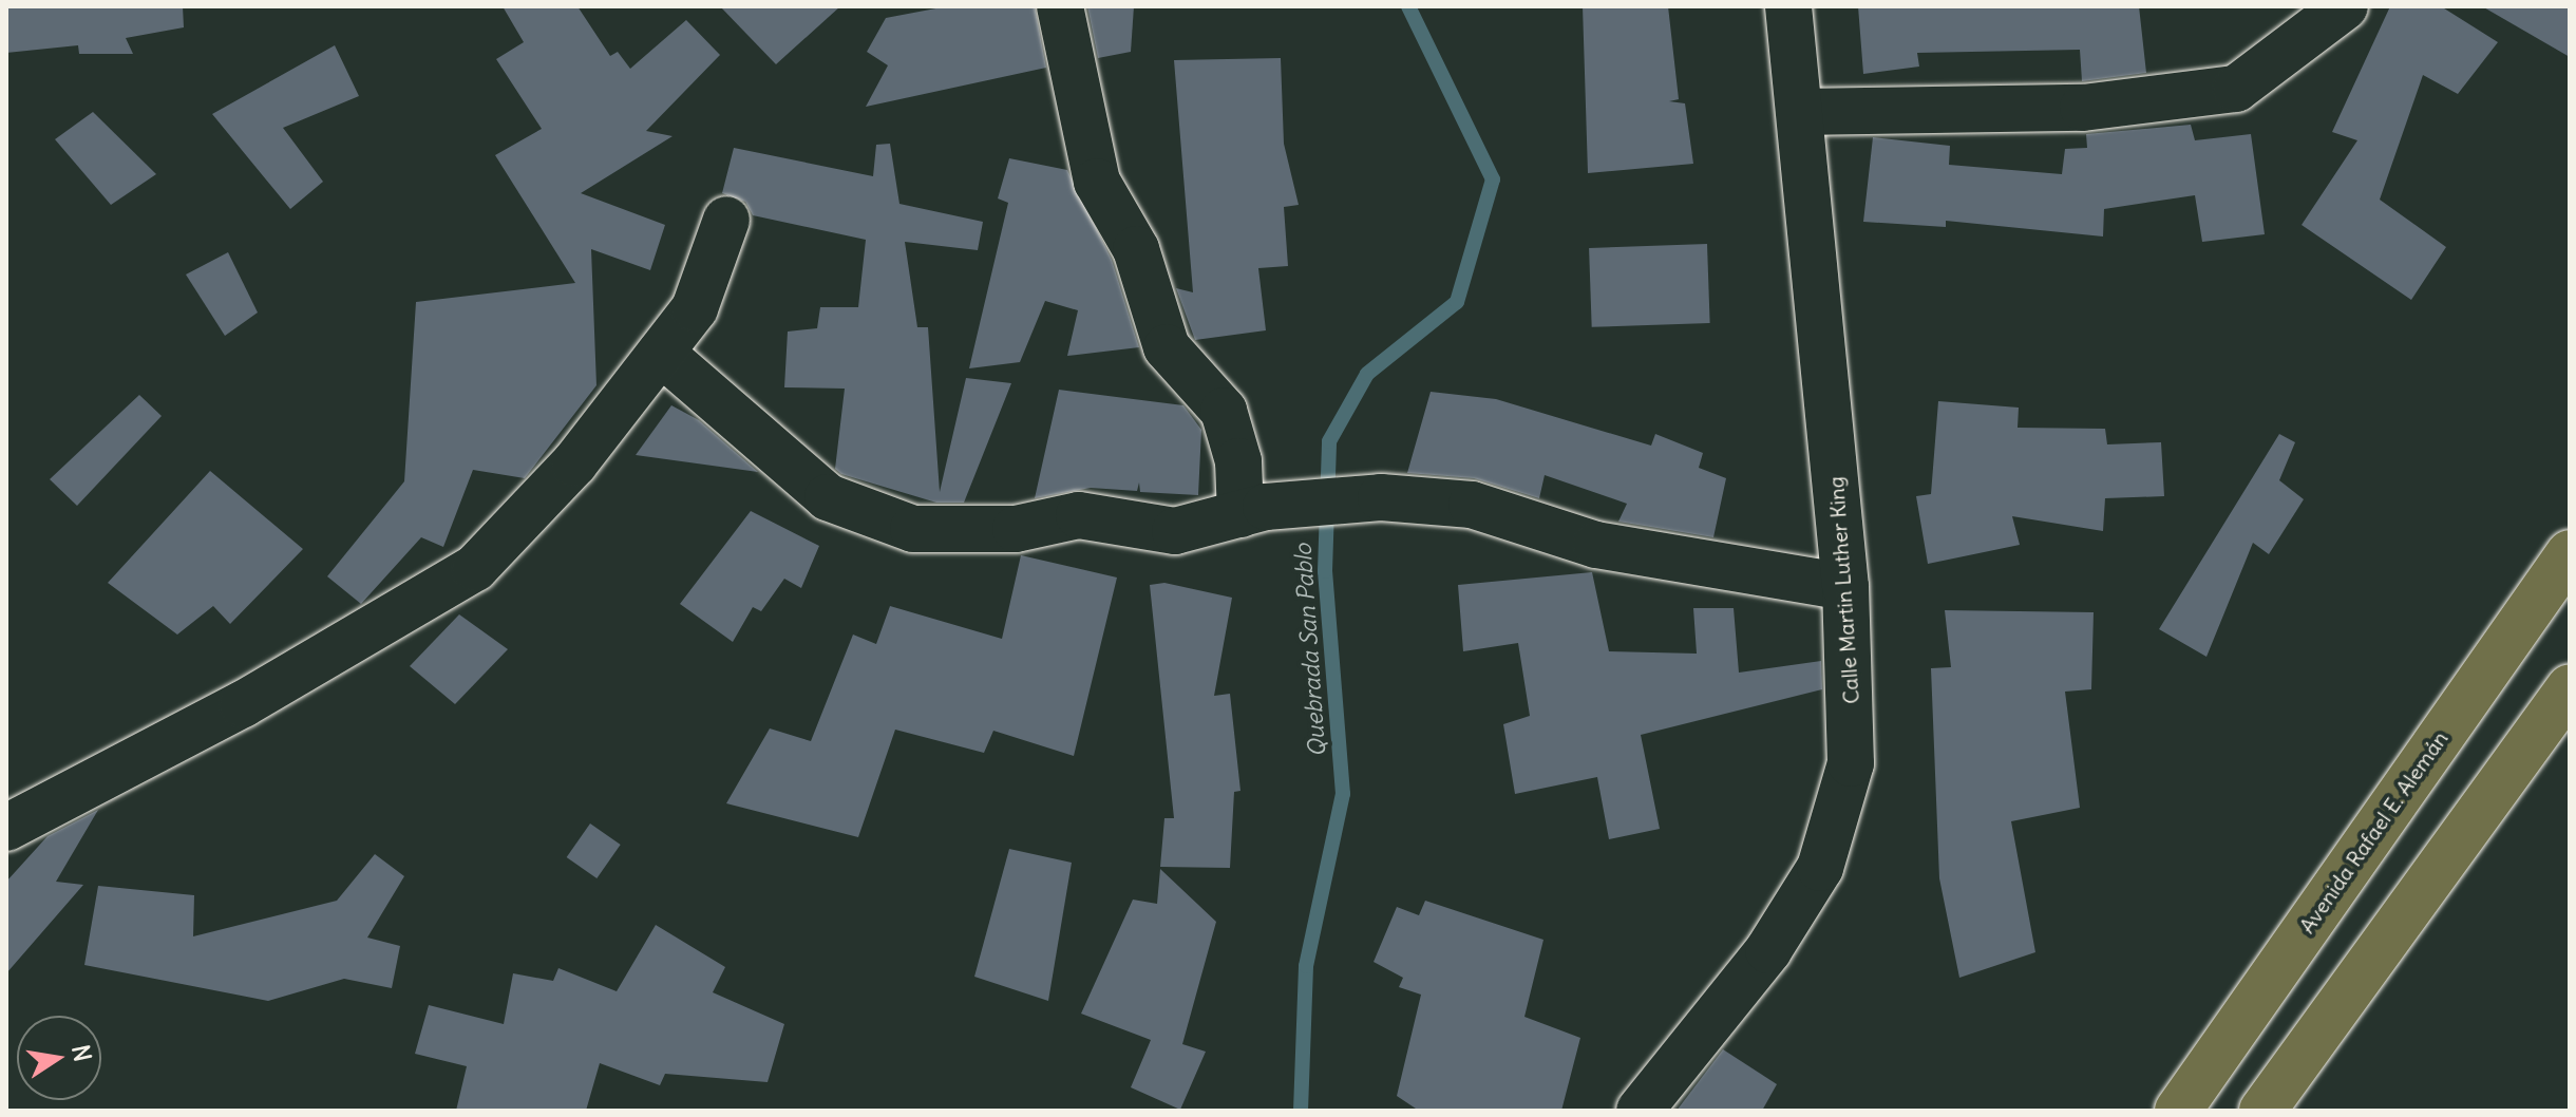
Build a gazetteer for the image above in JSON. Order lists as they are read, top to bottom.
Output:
{
  "streets": {
    "main road": ["Avenida Rafael E. Alemán"],
    "street": ["Calle Martin Luther King"]
  },
  "water": ["Quebrada San Pablo"],
  "north": "right"
}
